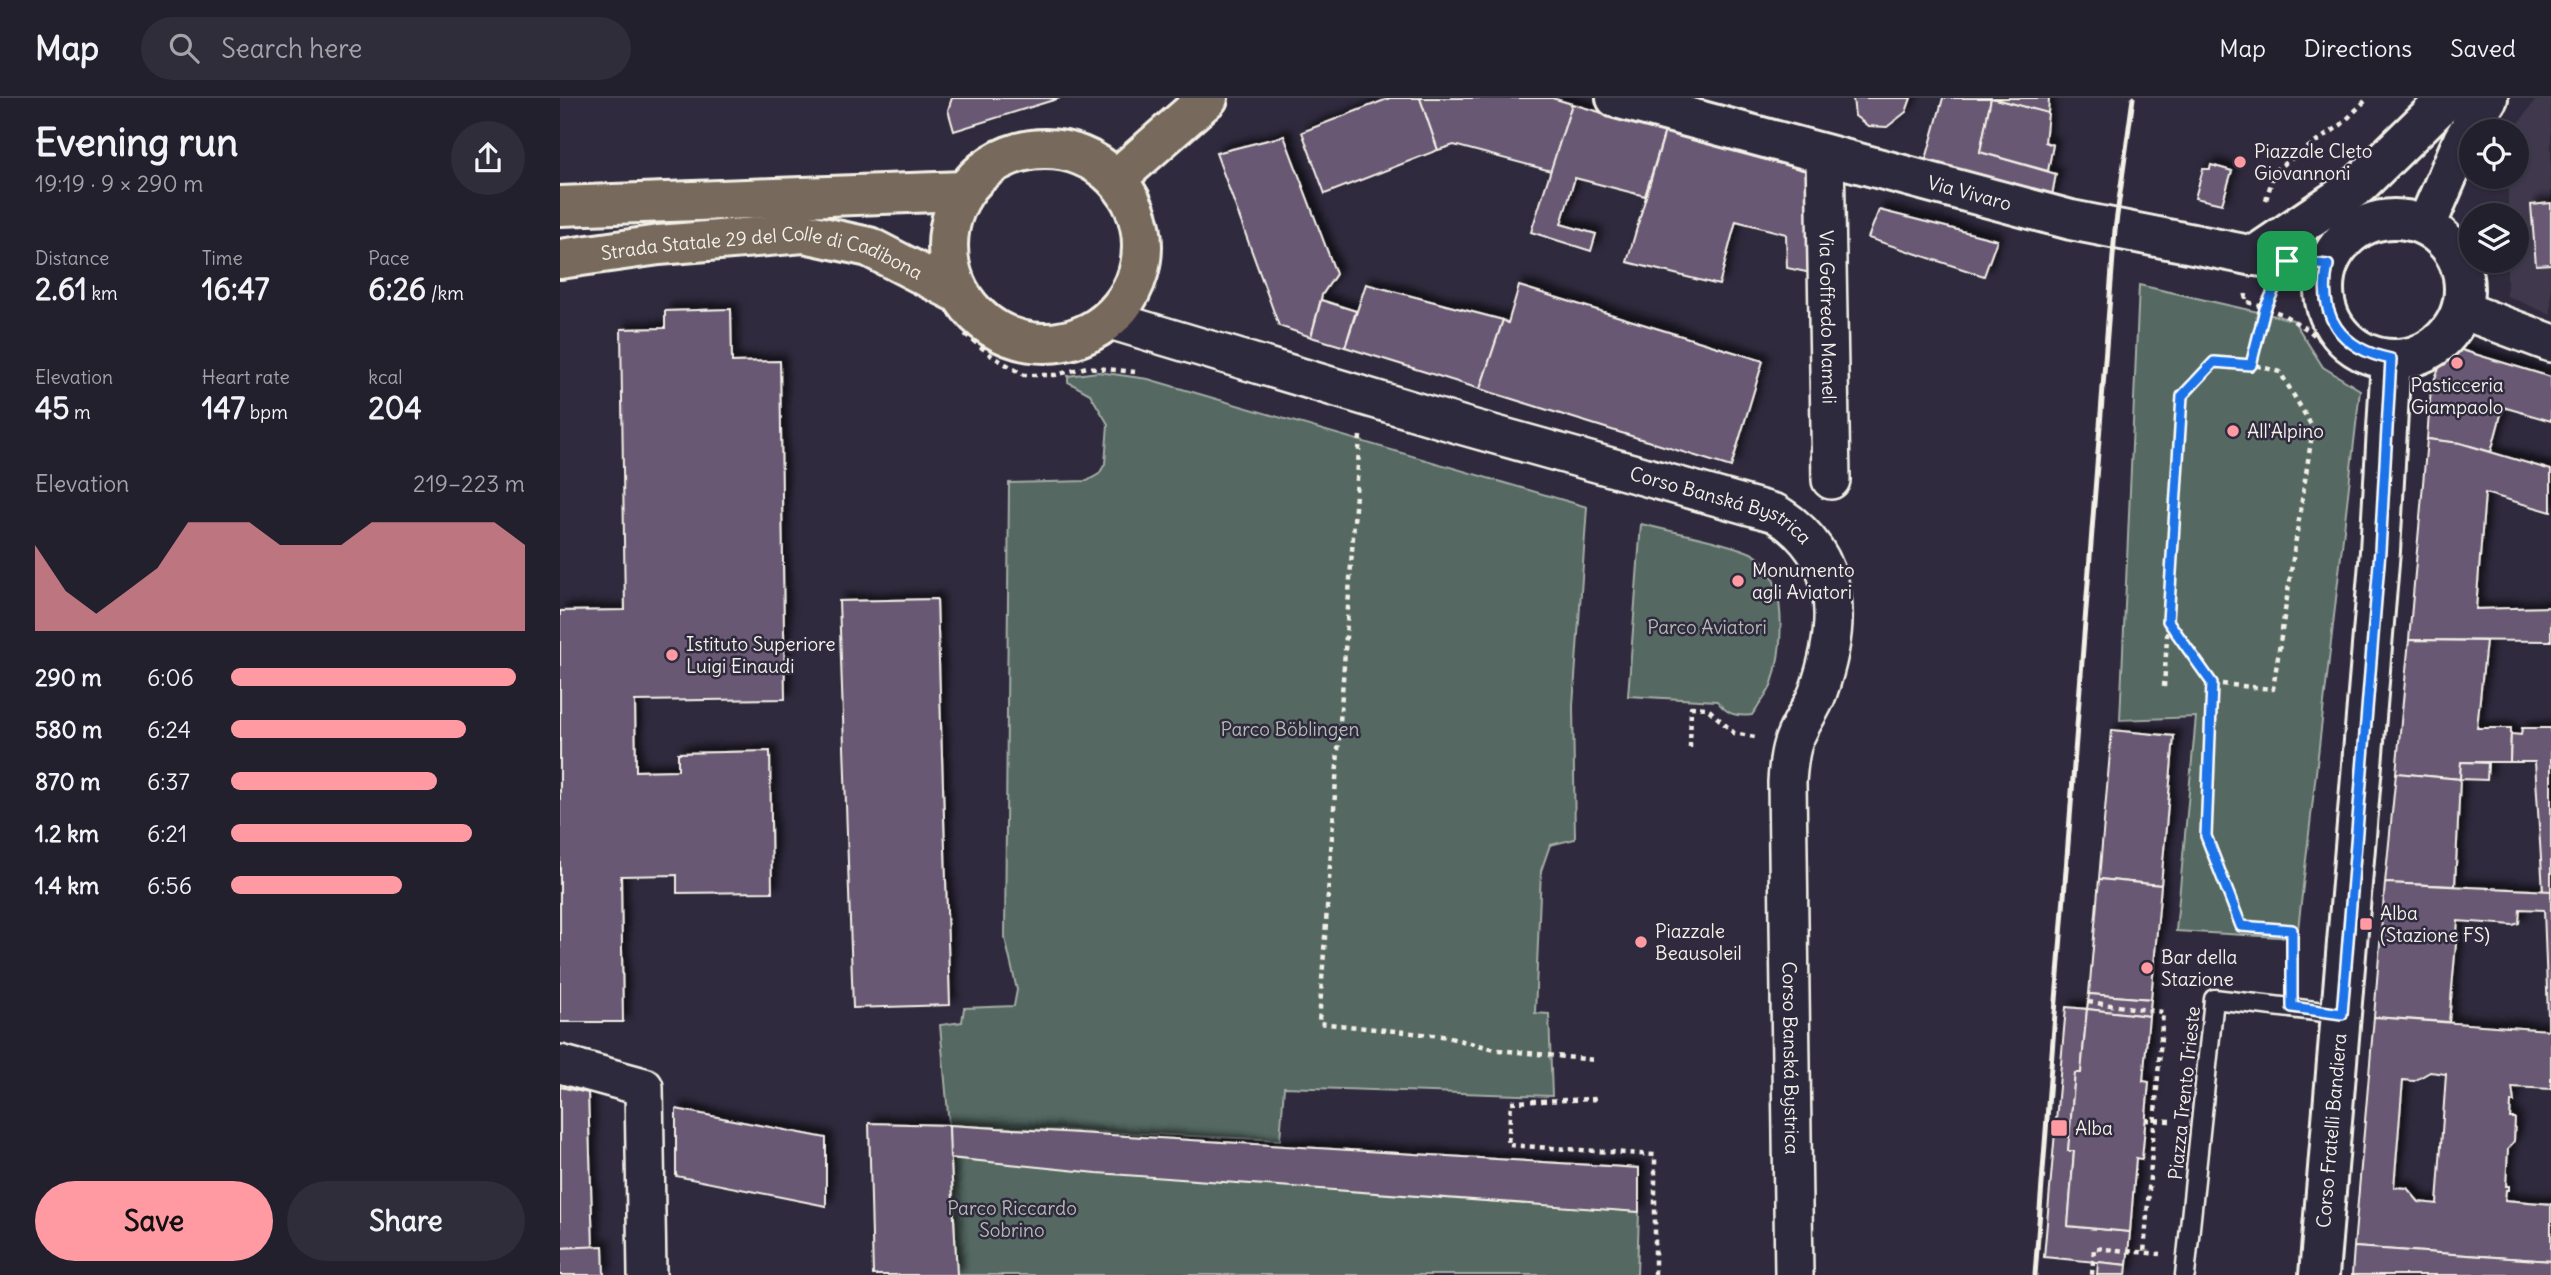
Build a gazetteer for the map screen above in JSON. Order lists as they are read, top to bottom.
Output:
{
  "streets": {
    "main road": ["Via Vivaro", "Strada Statale 29 del Colle di Cadibona", "Corso Fratelli Bandiera"],
    "street": ["Via Goffredo Mameli", "Corso Banská Bystrica"],
    "lane": ["Piazza Trento Trieste"]
  },
  "crossings": [
    ["Via Vivaro", "Via Goffredo Mameli"],
    ["Via Vivaro", "Corso Fratelli Bandiera"],
    ["Strada Statale 29 del Colle di Cadibona", "Corso Banská Bystrica"],
    ["Piazza Trento Trieste", "Corso Fratelli Bandiera"]
  ],
  "parks": ["Parco Aviatori", "Parco Böblingen", "Parco Riccardo Sobrino"],
  "places": {
    "other": [
      "Piazzale Cleto Giovannoni",
      "Pasticceria Giampaolo",
      "All'Alpino",
      "Monumento agli Aviatori",
      "Istituto Superiore Luigi Einaudi",
      "Piazzale Beausoleil",
      "Bar della Stazione"
    ],
    "transit": ["Alba (Stazione FS)", "Alba"]
  },
  "page": {
    "header": "Map",
    "search": "Search here",
    "nav": ["Map", "Directions", "Saved"],
    "heading": ["Evening run", "19:19 · 9 × 290 m"],
    "stats": [
      ["Distance", "2.61 km"],
      ["Time", "16:47"],
      ["Pace", "6:26 /km"],
      ["Elevation", "45 m"],
      ["Heart rate", "147 bpm"],
      ["kcal", "204"]
    ],
    "chart": ["Elevation", "219–223 m"],
    "list": [
      {
        "name": "290 m",
        "note": "6:06"
      },
      {
        "name": "580 m",
        "note": "6:24"
      },
      {
        "name": "870 m",
        "note": "6:37"
      },
      {
        "name": "1.2 km",
        "note": "6:21"
      },
      {
        "name": "1.4 km",
        "note": "6:56"
      }
    ],
    "buttons": ["Save", "Share"]
  }
}
